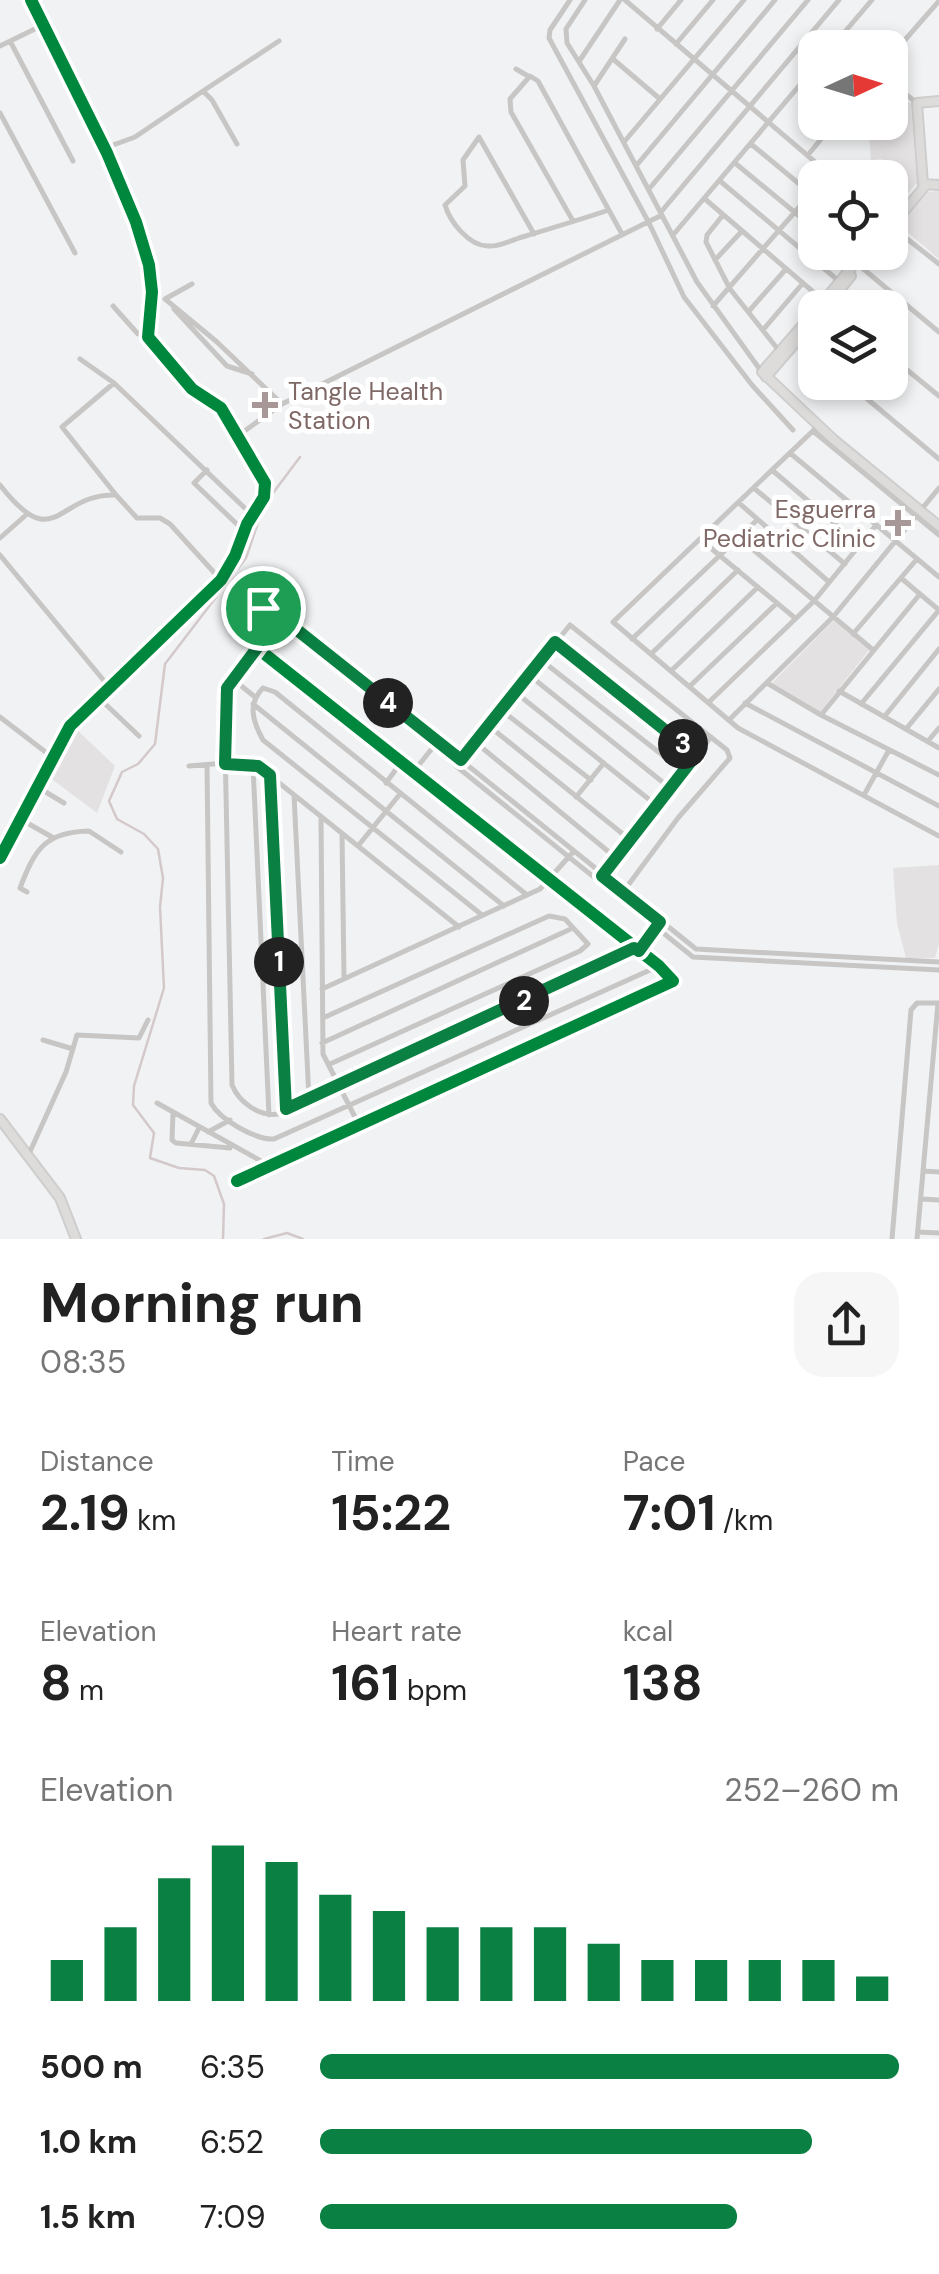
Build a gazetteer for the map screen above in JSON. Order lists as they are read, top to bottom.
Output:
{
  "places": {
    "health": ["Tangle Health Station", "Esguerra Pediatric Clinic"]
  },
  "north": "right",
  "page": {
    "pins": [
      "4",
      "3",
      "1",
      "2"
    ],
    "heading": ["Morning run", "08:35"],
    "stats": [
      ["Distance", "2.19 km"],
      ["Time", "15:22"],
      ["Pace", "7:01 /km"],
      ["Elevation", "8 m"],
      ["Heart rate", "161 bpm"],
      ["kcal", "138"]
    ],
    "chart": ["Elevation", "252–260 m"],
    "list": [
      {
        "name": "500 m",
        "note": "6:35"
      },
      {
        "name": "1.0 km",
        "note": "6:52"
      },
      {
        "name": "1.5 km",
        "note": "7:09"
      }
    ]
  }
}
